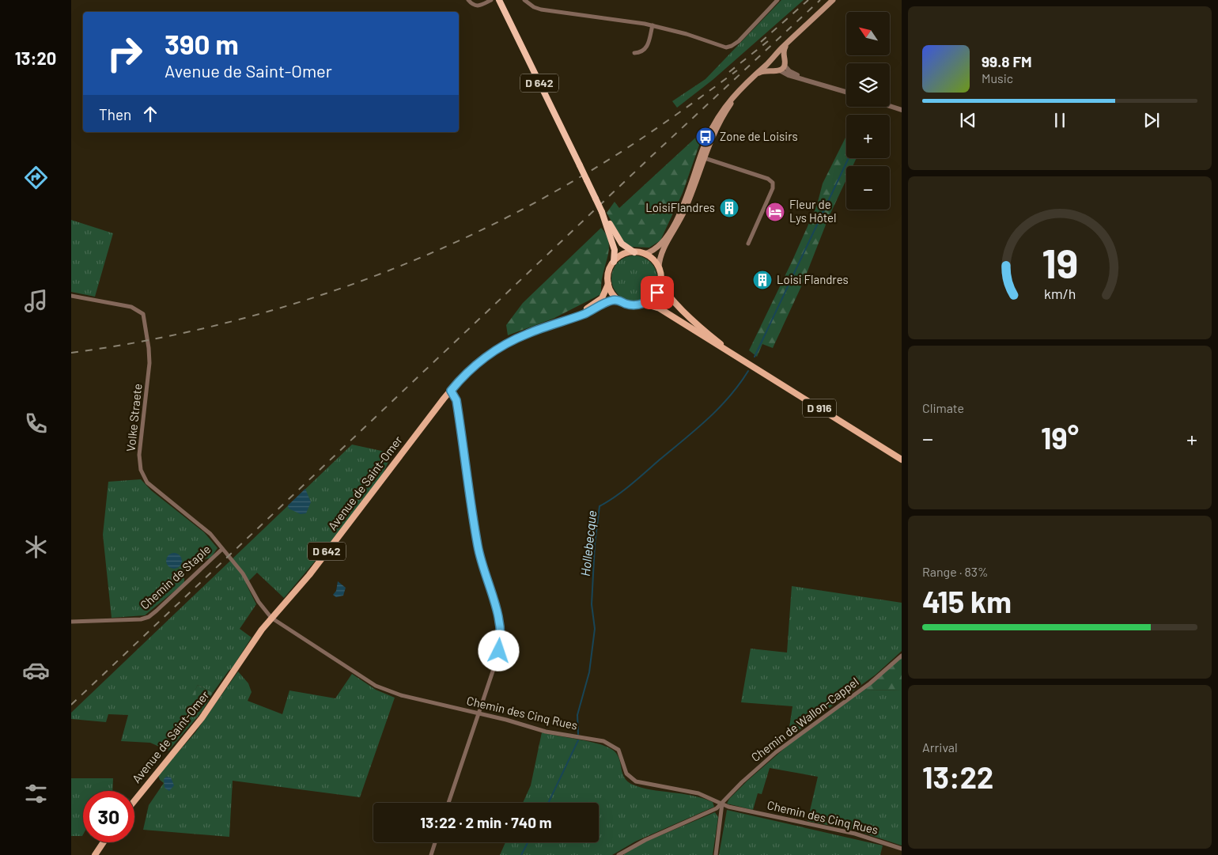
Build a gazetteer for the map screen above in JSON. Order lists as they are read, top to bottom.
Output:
{
  "streets": {
    "highway": ["D 642"],
    "main road": ["D 916", "Avenue de Saint-Omer"],
    "street": [
      "Volke Straete",
      "Chemin de Staple",
      "Chemin des Cinq Rues",
      "Chemin de Wallon-Cappel"
    ]
  },
  "crossings": [
    ["D 916", "Avenue de Saint-Omer"],
    ["Volke Straete", "Avenue de Saint-Omer"],
    ["Volke Straete", "Chemin de Staple"],
    ["Volke Straete", "Chemin des Cinq Rues"],
    ["Avenue de Saint-Omer", "Chemin des Cinq Rues"],
    ["Chemin des Cinq Rues", "Chemin de Wallon-Cappel"]
  ],
  "water": ["Hollebecque"],
  "places": {
    "bus stop": ["Zone de Loisirs"],
    "building": ["LoisiFlandres", "Loisi Flandres"],
    "hotel": ["Fleur de Lys Hôtel"]
  },
  "north": "top left",
  "page": {
    "tabs": "13:20",
    "map_buttons": ["+", "−"],
    "turn": ["390 m", "Avenue de Saint-Omer"],
    "song": ["99.8 FM", "Music"],
    "then": "Then",
    "tile": [
      "Climate",
      ["Range · 83%", "415 km"],
      ["Arrival", "13:22"]
    ],
    "heat": ["−", "19°", "+"],
    "limit": "30",
    "trip": "13:22 · 2 min · 740 m",
    "gauge": ["19", "km/h"]
  }
}
